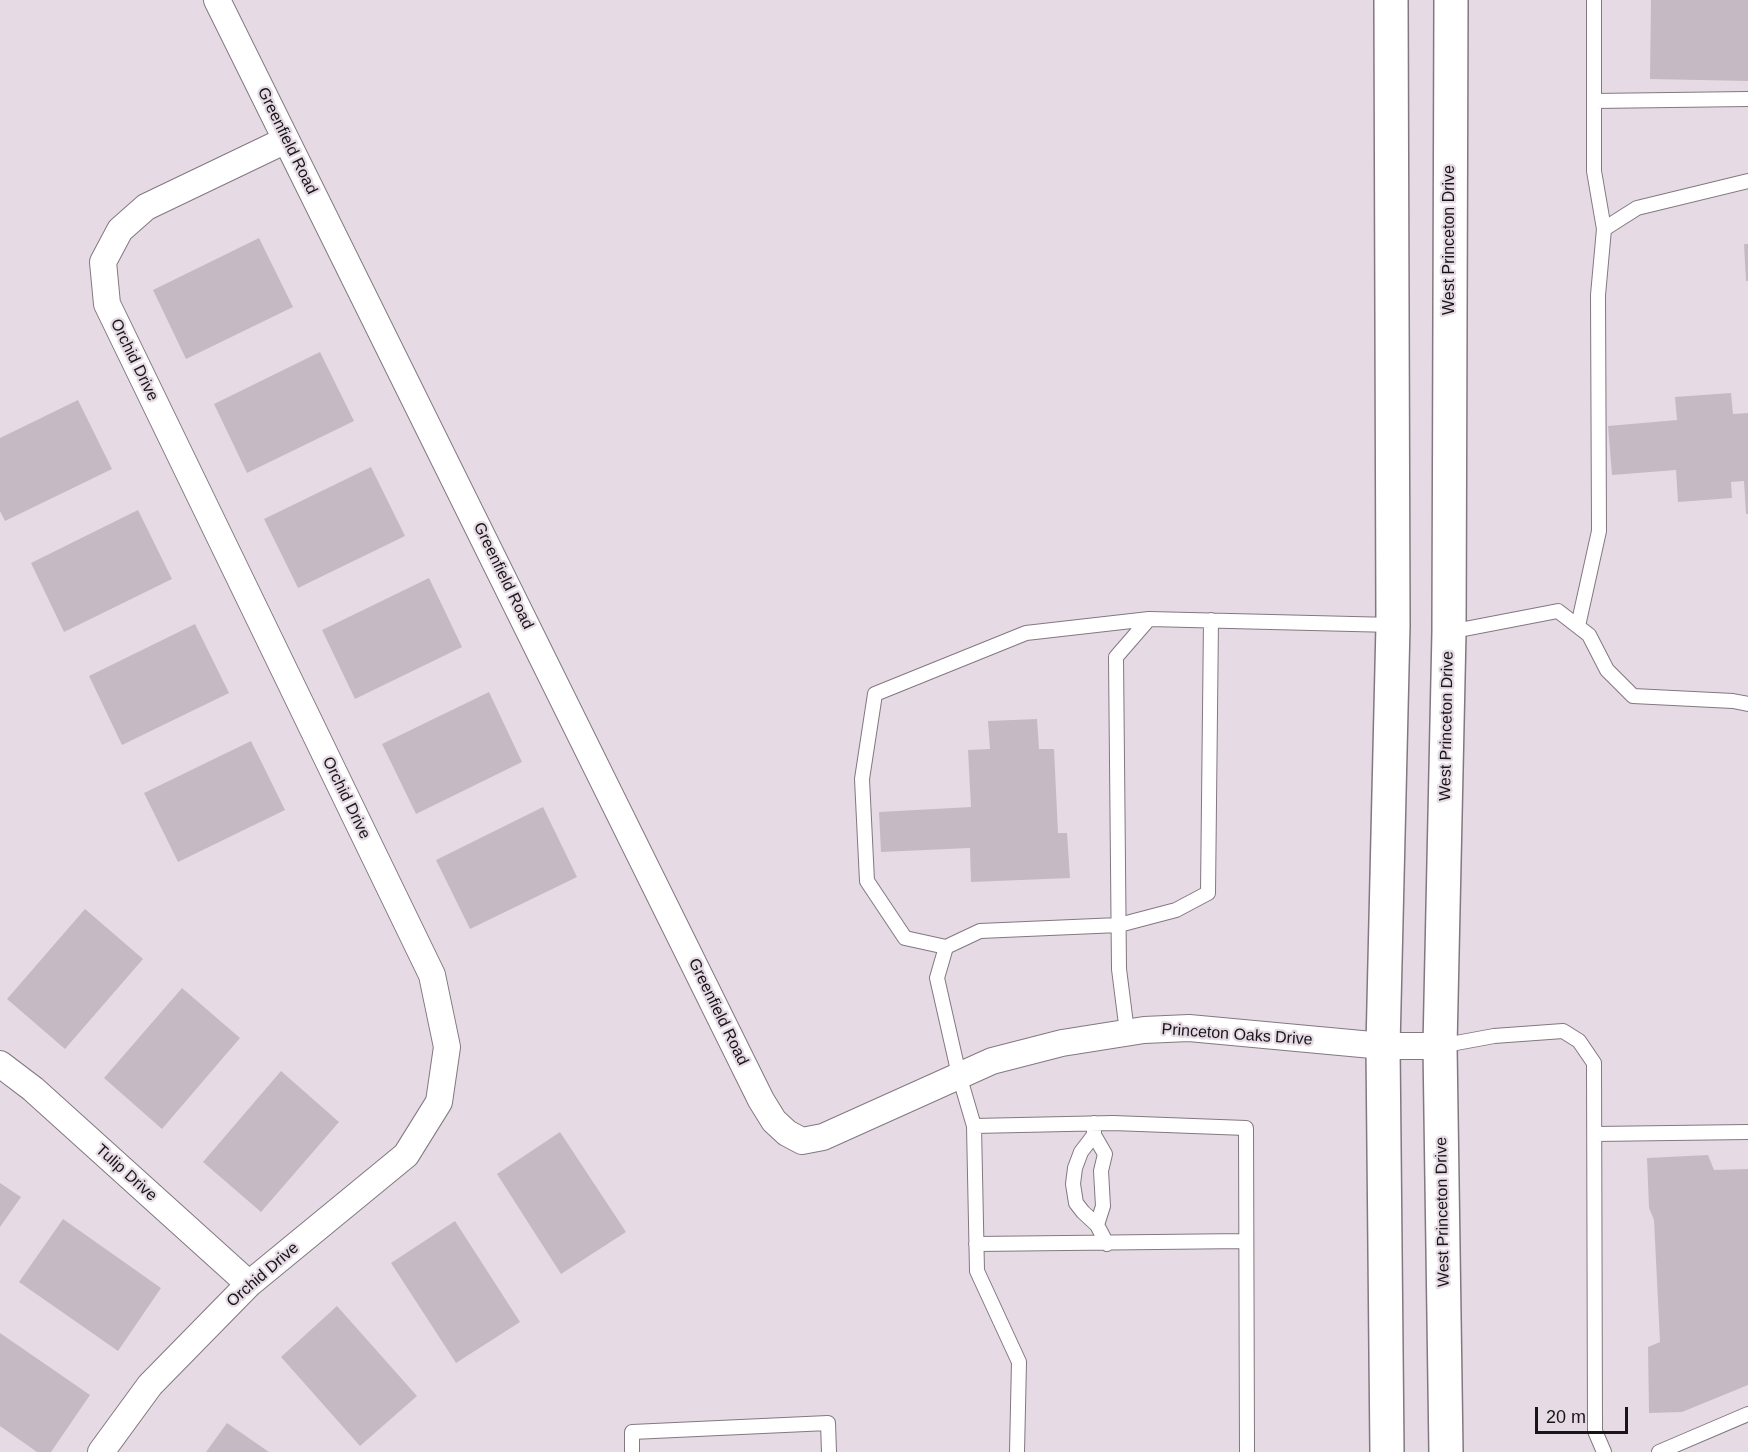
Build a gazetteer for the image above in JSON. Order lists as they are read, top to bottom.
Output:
{
  "streets": {
    "highway": ["West Princeton Drive"],
    "street": [
      "Greenfield Road",
      "Orchid Drive",
      "Princeton Oaks Drive",
      "Tulip Drive"
    ]
  },
  "crossings": [
    ["Greenfield Road", "Orchid Drive"],
    ["Greenfield Road", "Princeton Oaks Drive"],
    ["West Princeton Drive", "Princeton Oaks Drive"],
    ["Orchid Drive", "Tulip Drive"]
  ],
  "scale_bar": "20 m"
}
